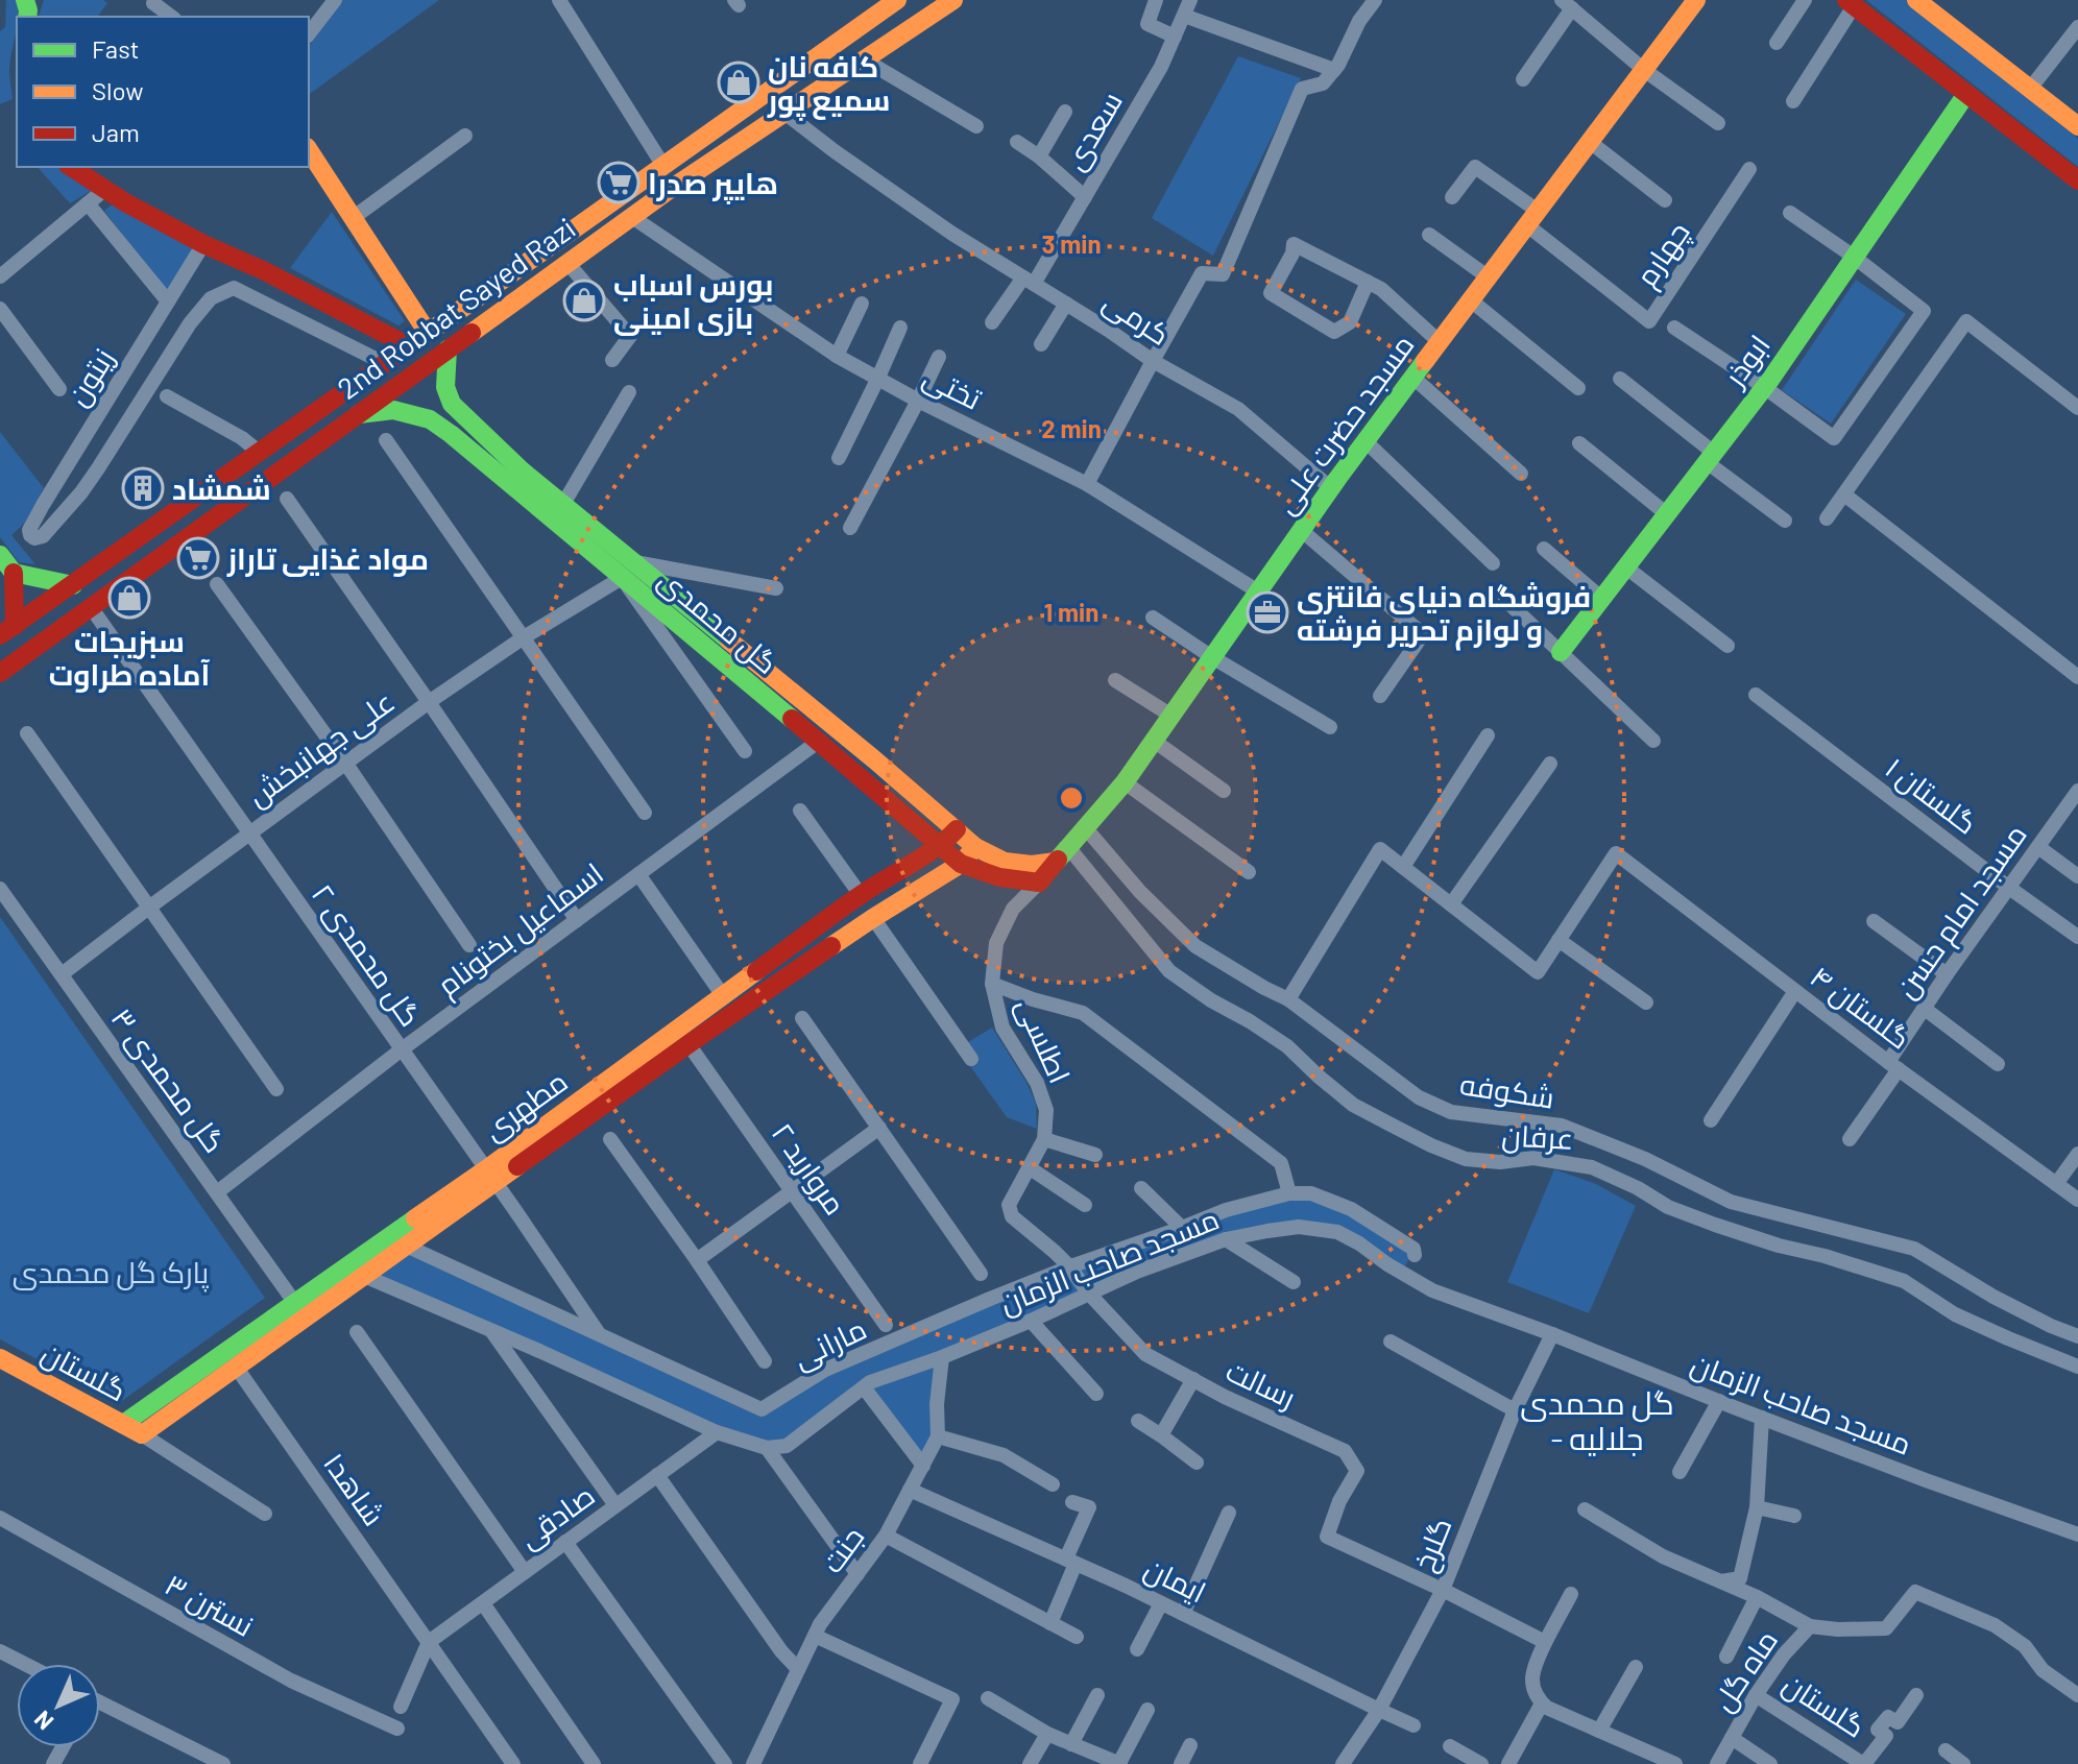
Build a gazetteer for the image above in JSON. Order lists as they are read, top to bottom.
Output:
{
  "streets": {
    "street": [
      "سعدی",
      "چهارم",
      "2nd Robbat Sayed Razi",
      "کرمی",
      "ابوذر",
      "زیتون",
      "تختی",
      "مسجد حضرت علی",
      "گل محمدی",
      "علی جهانبخش",
      "گلستان ۱",
      "مسجد امام حسن",
      "اسماعیل بختونام",
      "گل محمدی ۲",
      "گلستان ۴",
      "اطلسی",
      "گل محمدی ۳",
      "شکوفه",
      "مطهری",
      "عرفان",
      "مروارید ۲",
      "مسجد صاحب الزمان",
      "مارانی",
      "گلستان",
      "رسالت",
      "شاهد۱",
      "صادقی",
      "گلرخ",
      "جنت",
      "ایمان",
      "نسترن ۳",
      "ماه گل"
    ]
  },
  "crossings": [
    ["سعدی", "کرمی"],
    ["چهارم", "مسجد حضرت علی"],
    ["2nd Robbat Sayed Razi", "کرمی"],
    ["2nd Robbat Sayed Razi", "زیتون"],
    ["2nd Robbat Sayed Razi", "تختی"],
    ["2nd Robbat Sayed Razi", "گل محمدی"],
    ["2nd Robbat Sayed Razi", "گل محمدی ۲"],
    ["کرمی", "مسجد حضرت علی"],
    ["تختی", "مسجد حضرت علی"],
    ["مسجد حضرت علی", "گل محمدی"],
    ["مسجد حضرت علی", "اطلسی"],
    ["مسجد حضرت علی", "شکوفه"],
    ["مسجد حضرت علی", "عرفان"],
    ["گل محمدی", "علی جهانبخش"],
    ["گل محمدی", "اسماعیل بختونام"],
    ["گل محمدی", "اطلسی"],
    ["گل محمدی", "مطهری"],
    ["گل محمدی", "عرفان"],
    ["علی جهانبخش", "گل محمدی ۲"],
    ["علی جهانبخش", "گل محمدی ۳"],
    ["گلستان ۱", "مسجد امام حسن"],
    ["مسجد امام حسن", "گلستان ۴"],
    ["اسماعیل بختونام", "گل محمدی ۲"],
    ["اسماعیل بختونام", "گل محمدی ۳"],
    ["گل محمدی ۲", "مطهری"],
    ["گل محمدی ۲", "مارانی"],
    ["گل محمدی ۳", "مطهری"],
    ["مطهری", "مروارید ۲"],
    ["مطهری", "مارانی"],
    ["مطهری", "گلستان"],
    ["مطهری", "شاهد۱"],
    ["مسجد صاحب الزمان", "رسالت"],
    ["مسجد صاحب الزمان", "گلرخ"],
    ["مسجد صاحب الزمان", "جنت"],
    ["گلستان", "ماه گل"],
    ["رسالت", "گلرخ"],
    ["شاهد۱", "صادقی"],
    ["گلرخ", "ایمان"],
    ["جنت", "ایمان"]
  ],
  "districts": ["گل محمدی - جلالیه"],
  "parks": ["پارک گل محمدی"],
  "places": {
    "shop": ["کافه نان سمیع پور", "بورس اسباب بازی امینی", "سبزیجات آماده طراوت"],
    "supermarket": ["هایپر صدرا", "مواد غذایی تاراز"],
    "building": ["شمشاد"],
    "office": ["فروشگاه دنیای فانتزی و لوازم تحریر فرشته"]
  },
  "legend": ["Fast", "Slow", "Jam"],
  "north": "bottom left",
  "rings": ["3 min", "2 min", "1 min"]
}
